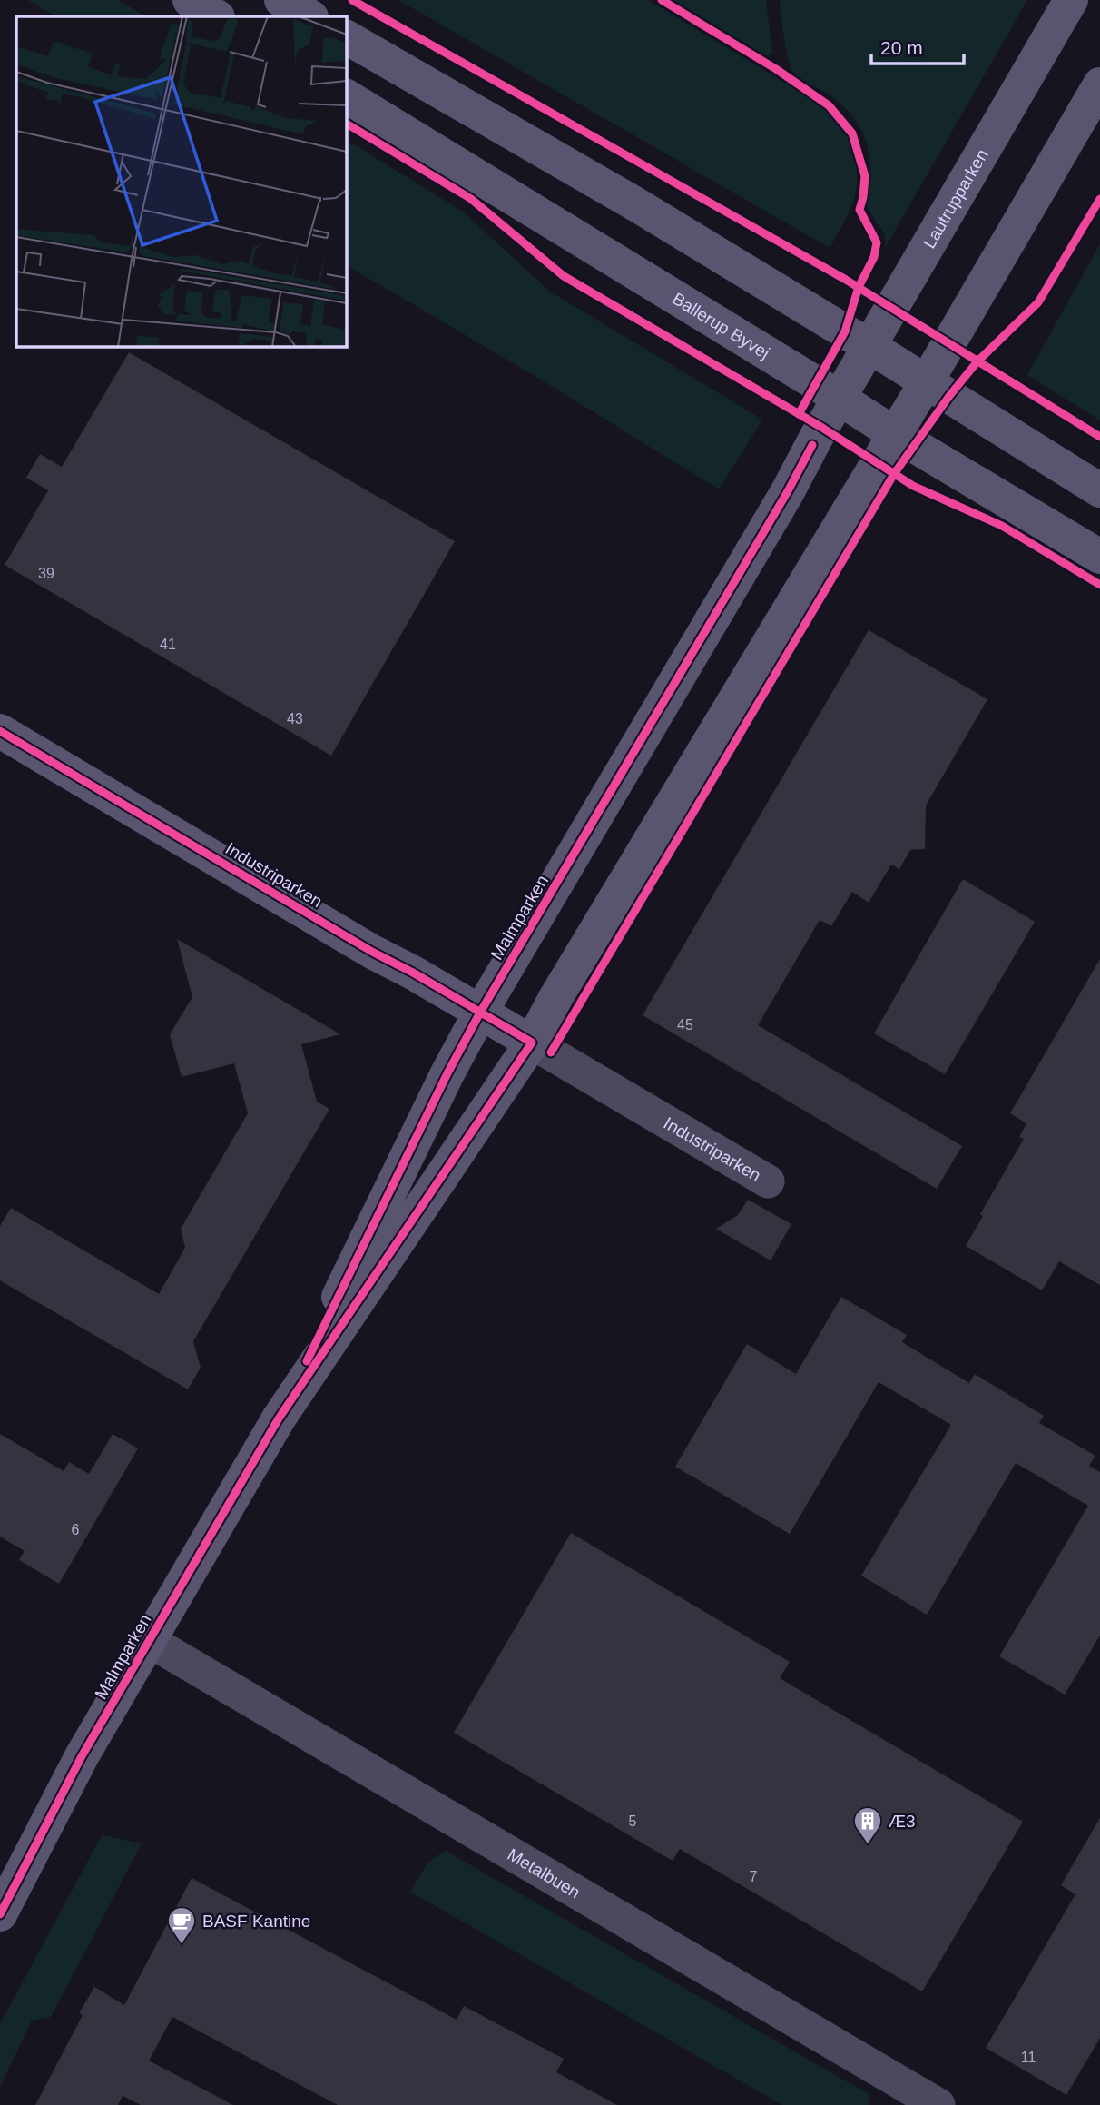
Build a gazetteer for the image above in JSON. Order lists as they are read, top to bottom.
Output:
{
  "streets": {
    "street": [
      "Lautrupparken",
      "Ballerup Byvej",
      "Industriparken",
      "Malmparken",
      "Metalbuen"
    ]
  },
  "crossings": [
    ["Lautrupparken", "Ballerup Byvej"],
    ["Lautrupparken", "Malmparken"],
    ["Ballerup Byvej", "Malmparken"],
    ["Industriparken", "Malmparken"],
    ["Malmparken", "Metalbuen"]
  ],
  "places": {
    "building": ["Æ3"],
    "cafe": ["BASF Kantine"]
  },
  "house_numbers": [
    "39",
    "41",
    "43",
    "45",
    "6",
    "5",
    "7",
    "11"
  ],
  "scale_bar": "20 m"
}
